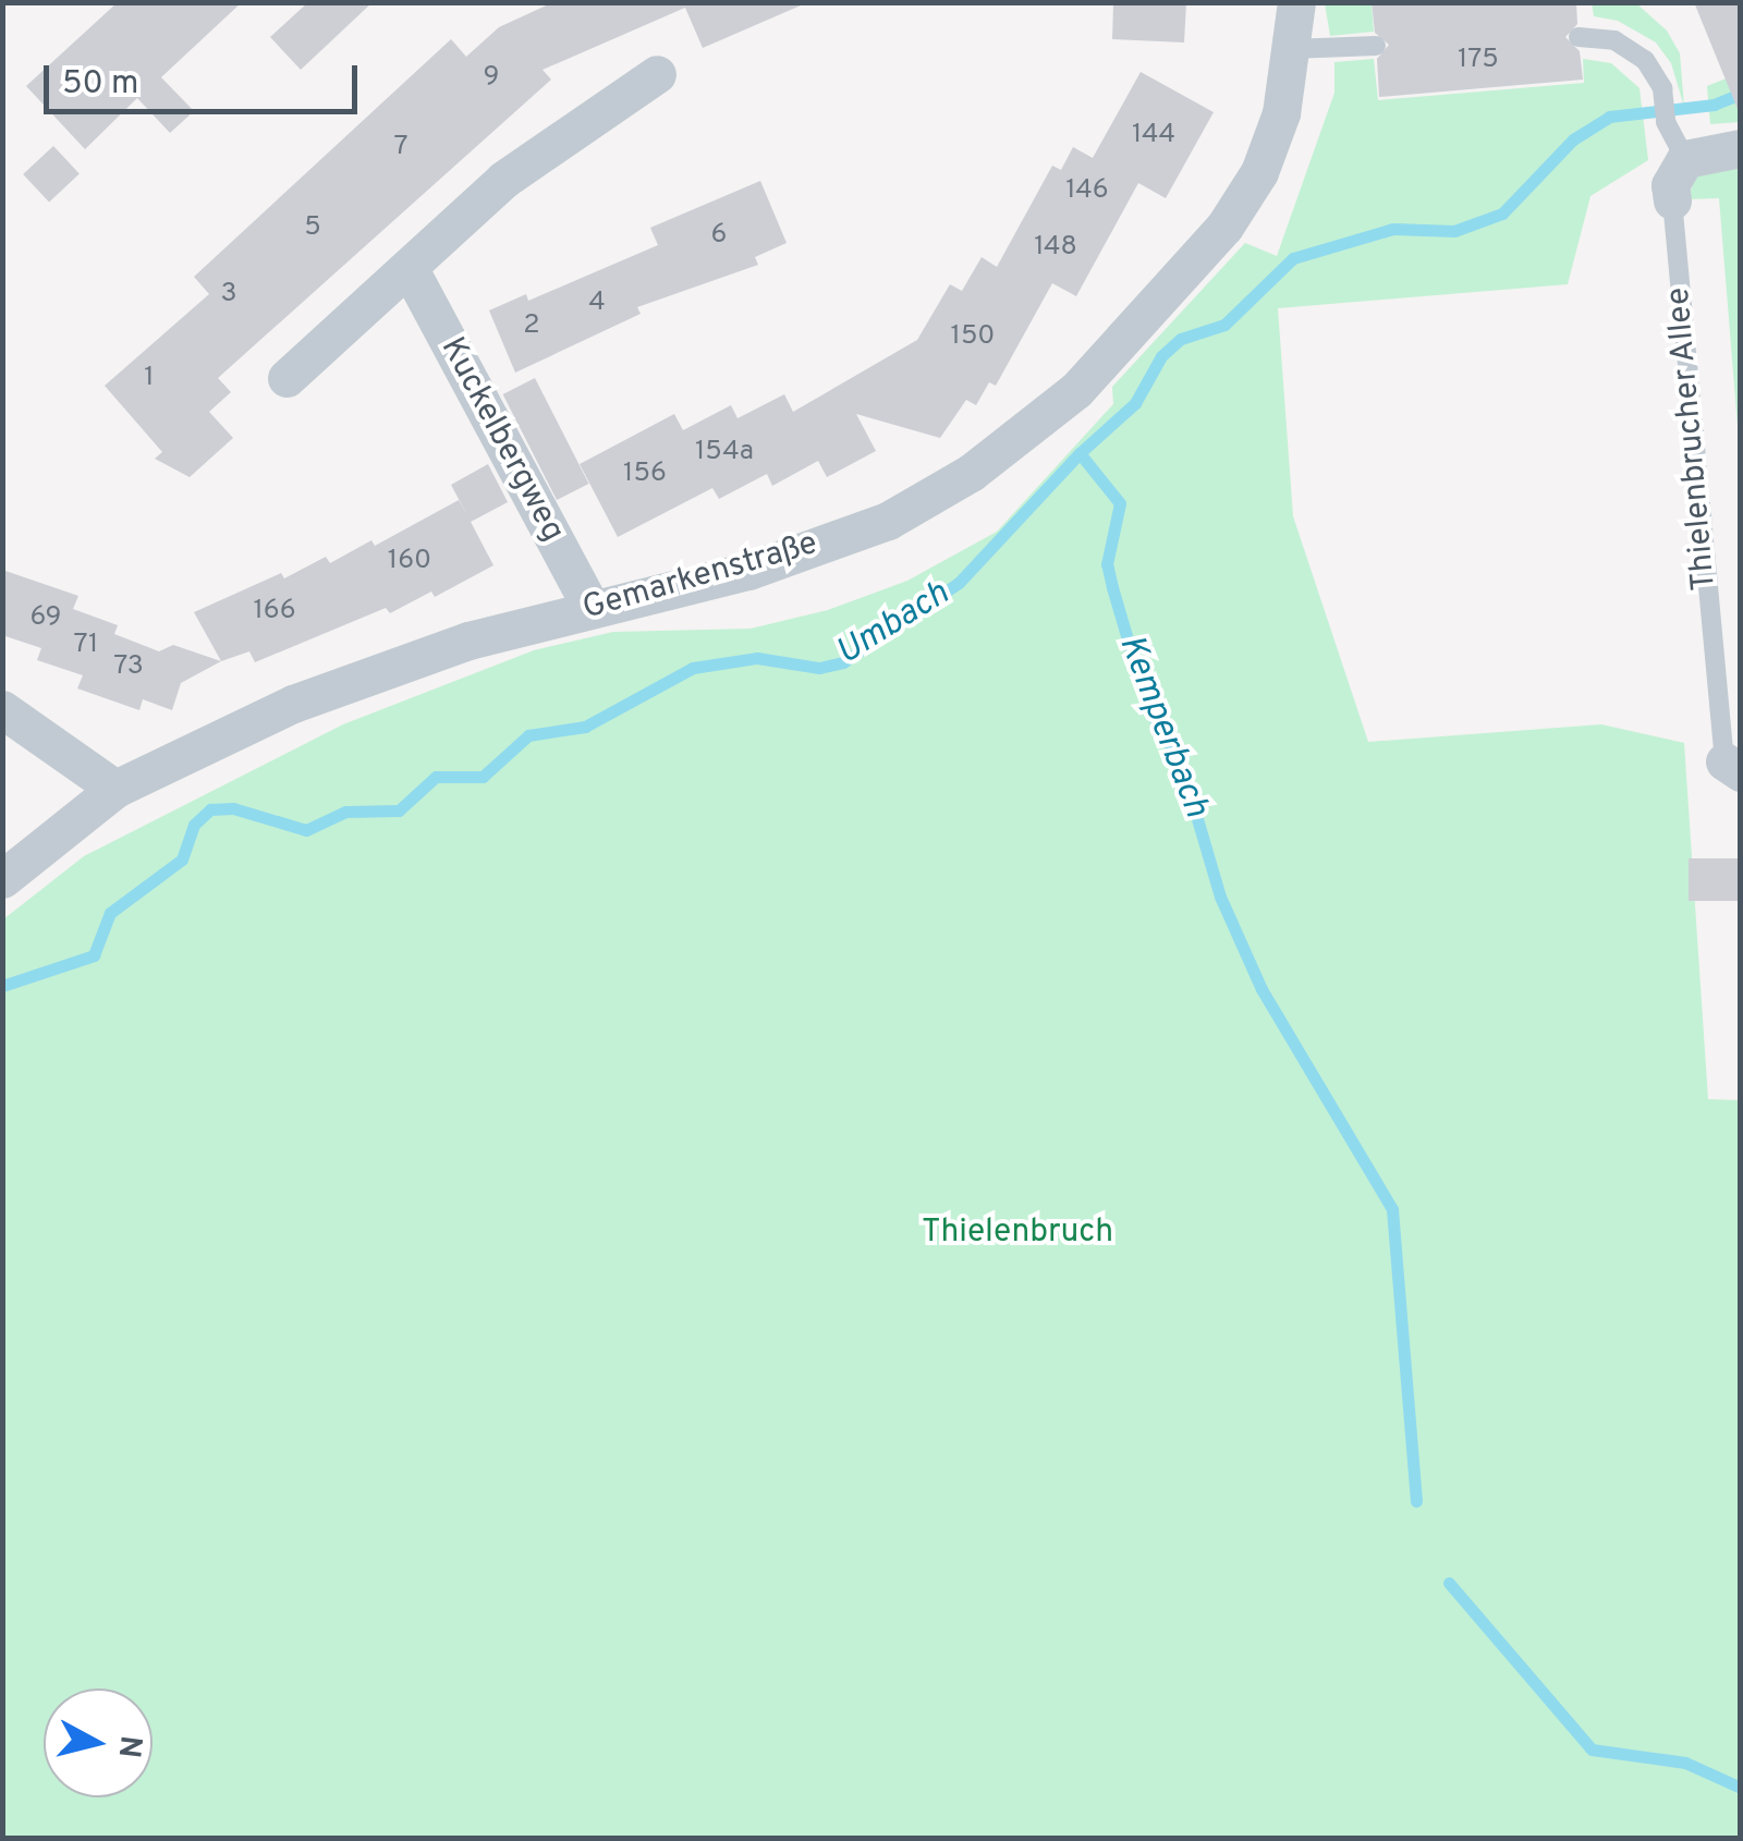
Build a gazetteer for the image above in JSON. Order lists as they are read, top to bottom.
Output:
{
  "streets": {
    "street": ["Thielenbrucher Allee", "Kuckelbergweg", "Gemarkenstraße"]
  },
  "crossings": [
    ["Kuckelbergweg", "Gemarkenstraße"]
  ],
  "water": ["Umbach", "Kemperbach"],
  "parks": ["Thielenbruch"],
  "house_numbers": [
    "175",
    "9",
    "144",
    "7",
    "146",
    "5",
    "6",
    "148",
    "3",
    "4",
    "2",
    "150",
    "1",
    "154a",
    "156",
    "160",
    "166",
    "69",
    "71",
    "73"
  ],
  "scale_bar": "50 m",
  "north": "right"
}
